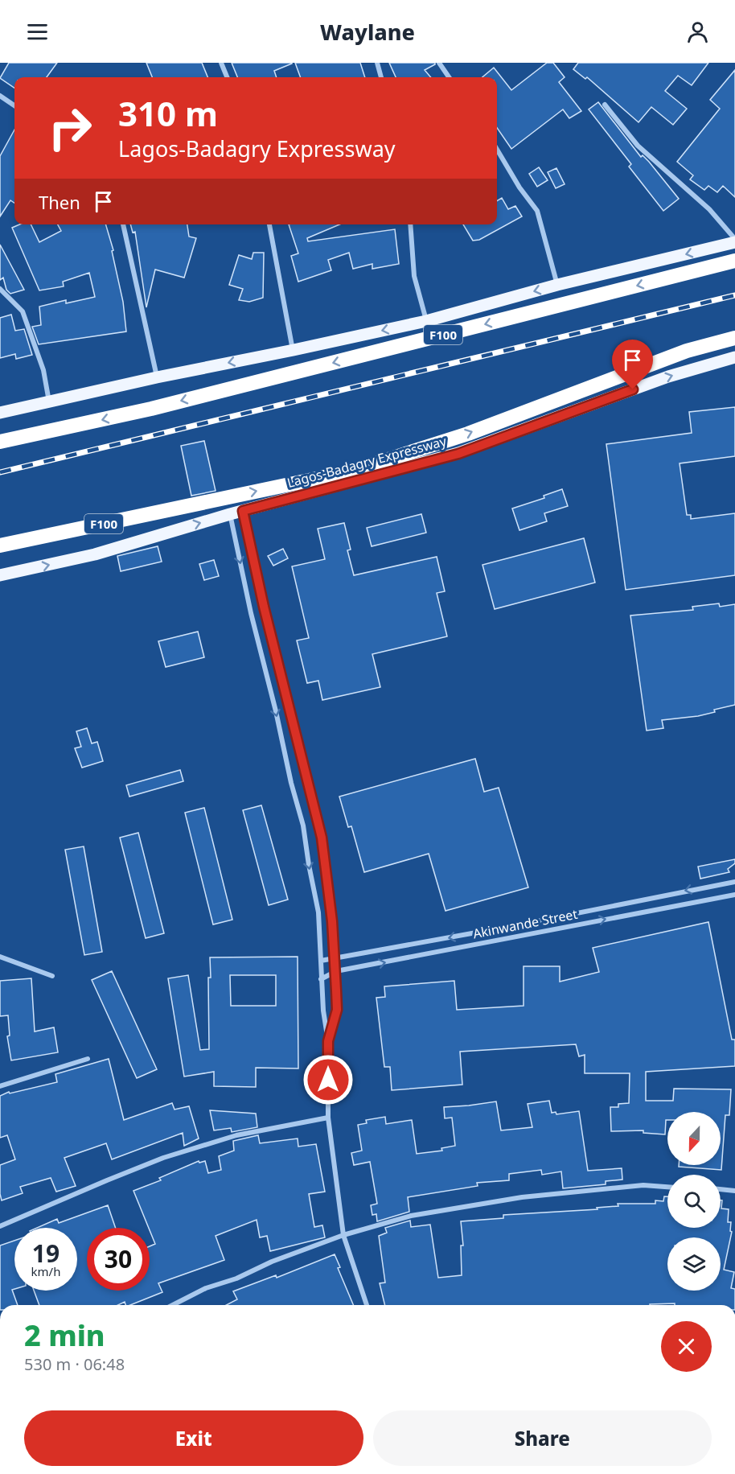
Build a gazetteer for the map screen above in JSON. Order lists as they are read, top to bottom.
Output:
{
  "streets": {
    "highway": ["F100", "Lagos-Badagry Expressway"],
    "street": ["Akinwande Street"]
  },
  "north": "bottom",
  "page": {
    "header": "Waylane",
    "turn": ["310 m", "Lagos-Badagry Expressway"],
    "then": "Then",
    "speed": "19 km/h",
    "limit": "30",
    "heading": ["2 min", "530 m · 06:48"],
    "buttons": ["Exit", "Share"]
  }
}
